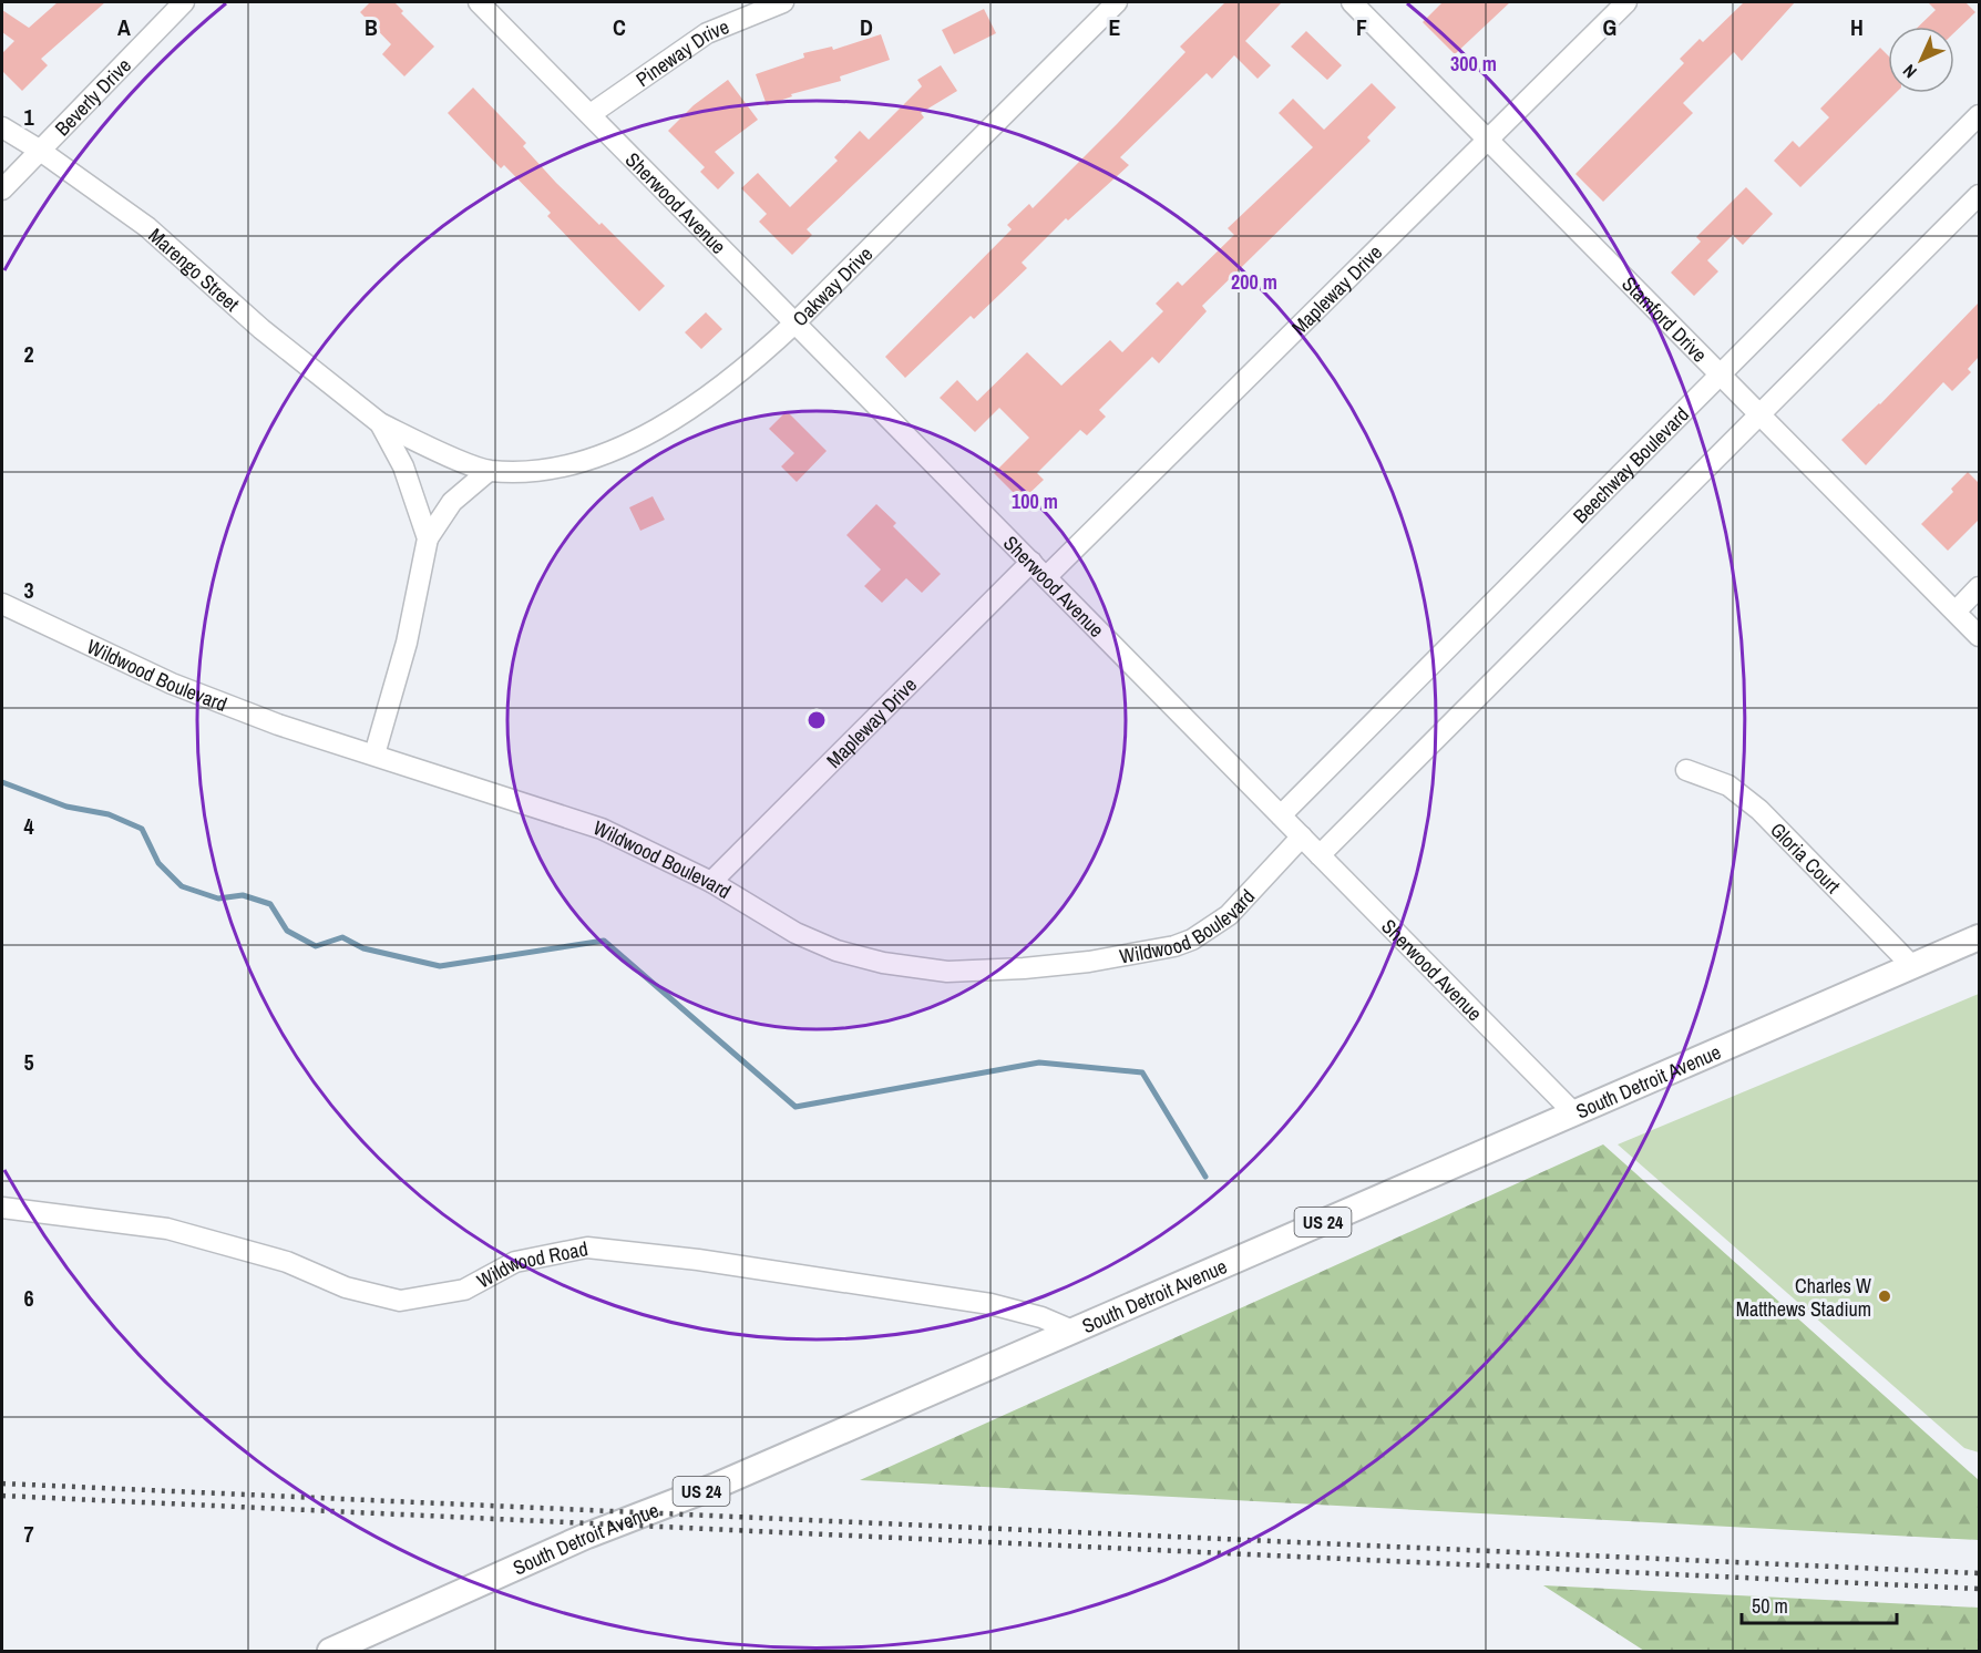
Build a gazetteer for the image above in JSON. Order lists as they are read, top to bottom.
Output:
{
  "streets": {
    "main road": ["South Detroit Avenue", "US 24"],
    "street": [
      "Pineway Drive",
      "Beverly Drive",
      "Sherwood Avenue",
      "Marengo Street",
      "Oakway Drive",
      "Mapleway Drive",
      "Stamford Drive",
      "Beechway Boulevard",
      "Wildwood Boulevard",
      "Gloria Court",
      "Wildwood Road"
    ]
  },
  "crossings": [
    ["Pineway Drive", "Sherwood Avenue"],
    ["Beverly Drive", "Marengo Street"],
    ["Sherwood Avenue", "Oakway Drive"],
    ["Sherwood Avenue", "Mapleway Drive"],
    ["Sherwood Avenue", "Beechway Boulevard"],
    ["Sherwood Avenue", "Wildwood Boulevard"],
    ["Sherwood Avenue", "South Detroit Avenue"],
    ["Marengo Street", "Oakway Drive"],
    ["Mapleway Drive", "Stamford Drive"],
    ["Mapleway Drive", "Wildwood Boulevard"],
    ["Stamford Drive", "Beechway Boulevard"],
    ["Gloria Court", "South Detroit Avenue"],
    ["South Detroit Avenue", "Wildwood Road"]
  ],
  "places": ["Charles W Matthews Stadium"],
  "scale_bar": "50 m",
  "north": "bottom left",
  "grid": {
    "columns": [
      "A",
      "B",
      "C",
      "D",
      "E",
      "F",
      "G",
      "H"
    ],
    "rows": [
      "1",
      "2",
      "3",
      "4",
      "5",
      "6",
      "7"
    ]
  },
  "rings": ["300 m", "200 m", "100 m"]
}
